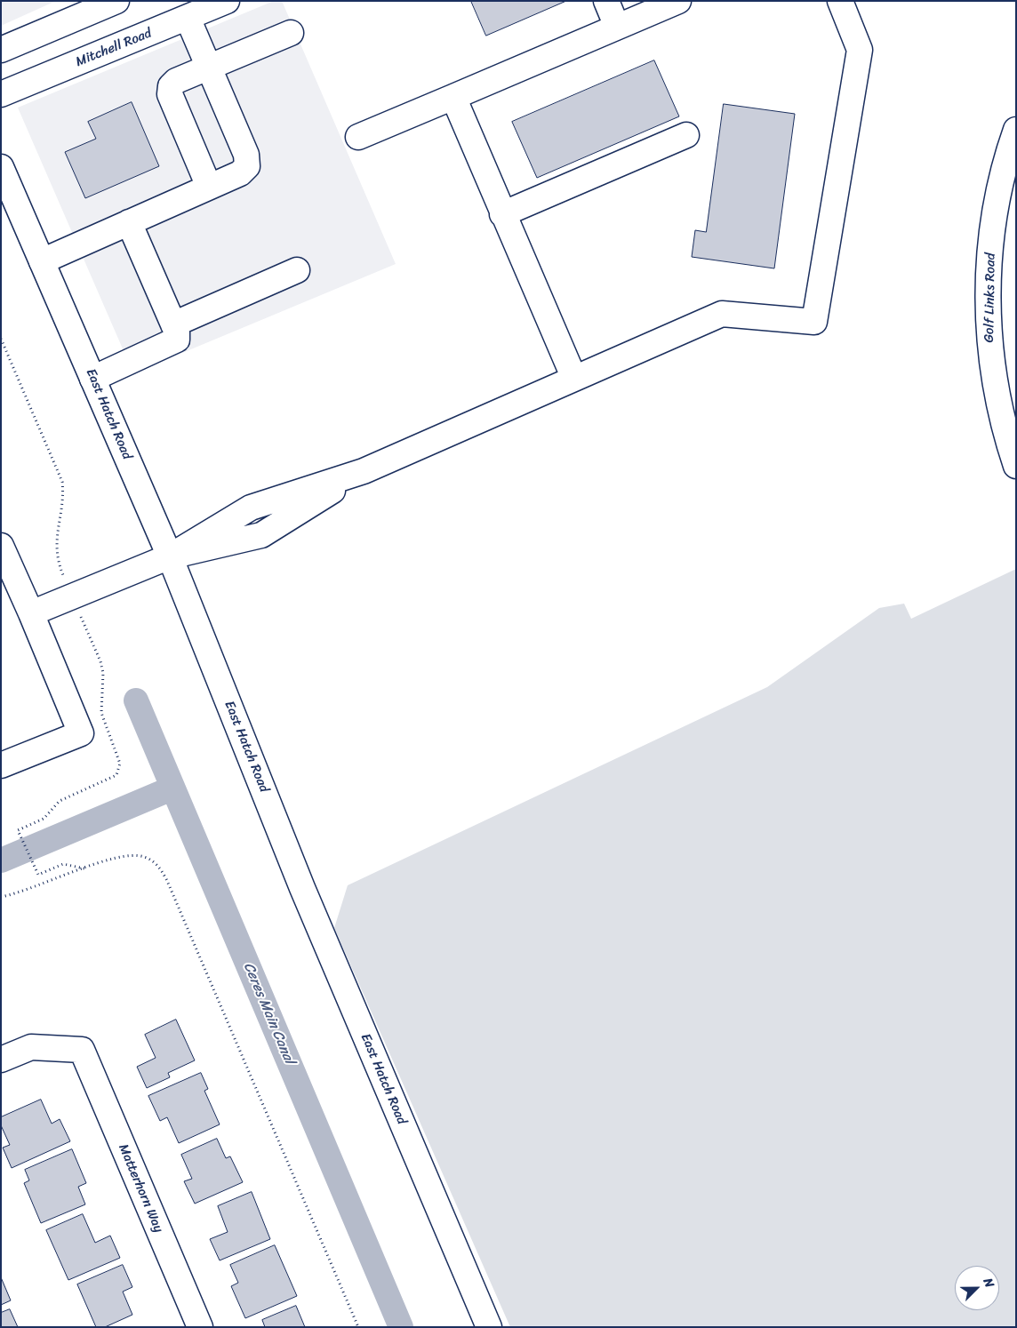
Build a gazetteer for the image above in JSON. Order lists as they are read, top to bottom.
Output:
{
  "streets": {
    "main road": [
      "Mitchell Road",
      "Golf Links Road",
      "East Hatch Road",
      "Matterhorn Way"
    ]
  },
  "water": ["Ceres Main Canal"],
  "north": "top right"
}
